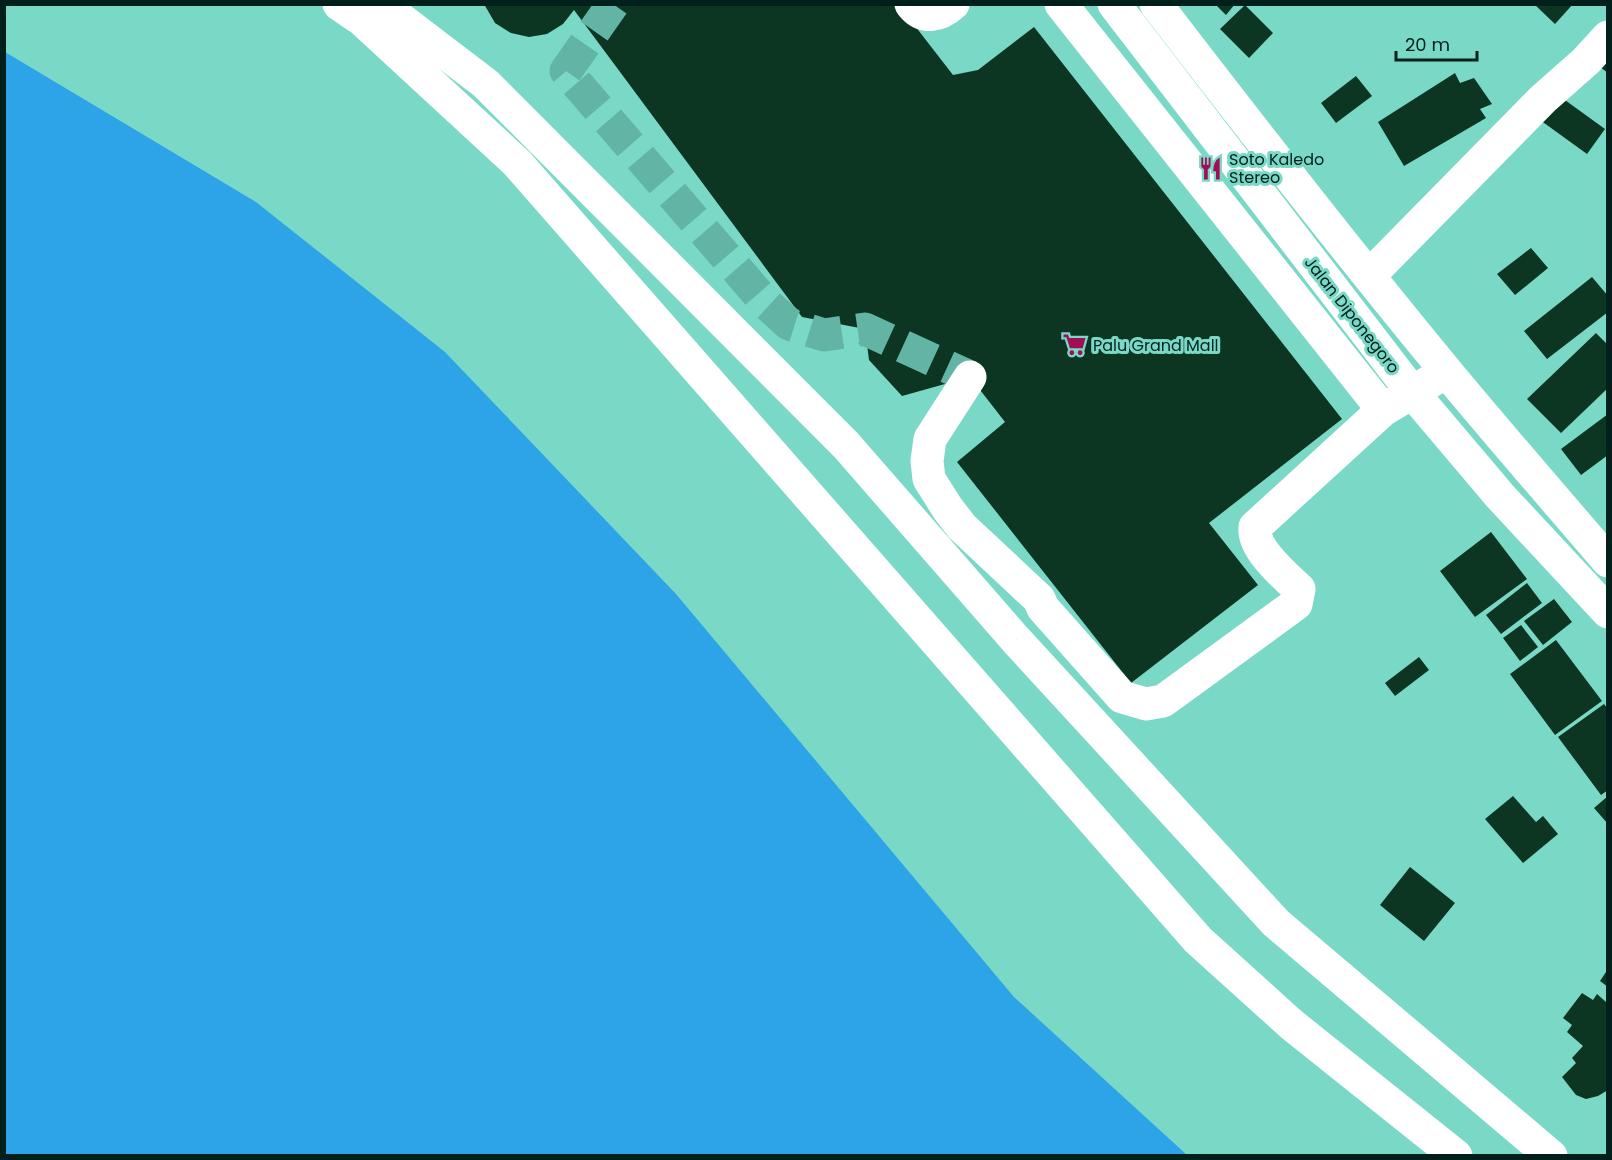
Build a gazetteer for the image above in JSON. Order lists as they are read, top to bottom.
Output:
{
  "streets": {
    "main road": ["Jalan Diponegoro"]
  },
  "places": {
    "restaurant": ["Soto Kaledo Stereo"],
    "supermarket": ["Palu Grand Mall"]
  },
  "scale_bar": "20 m"
}
